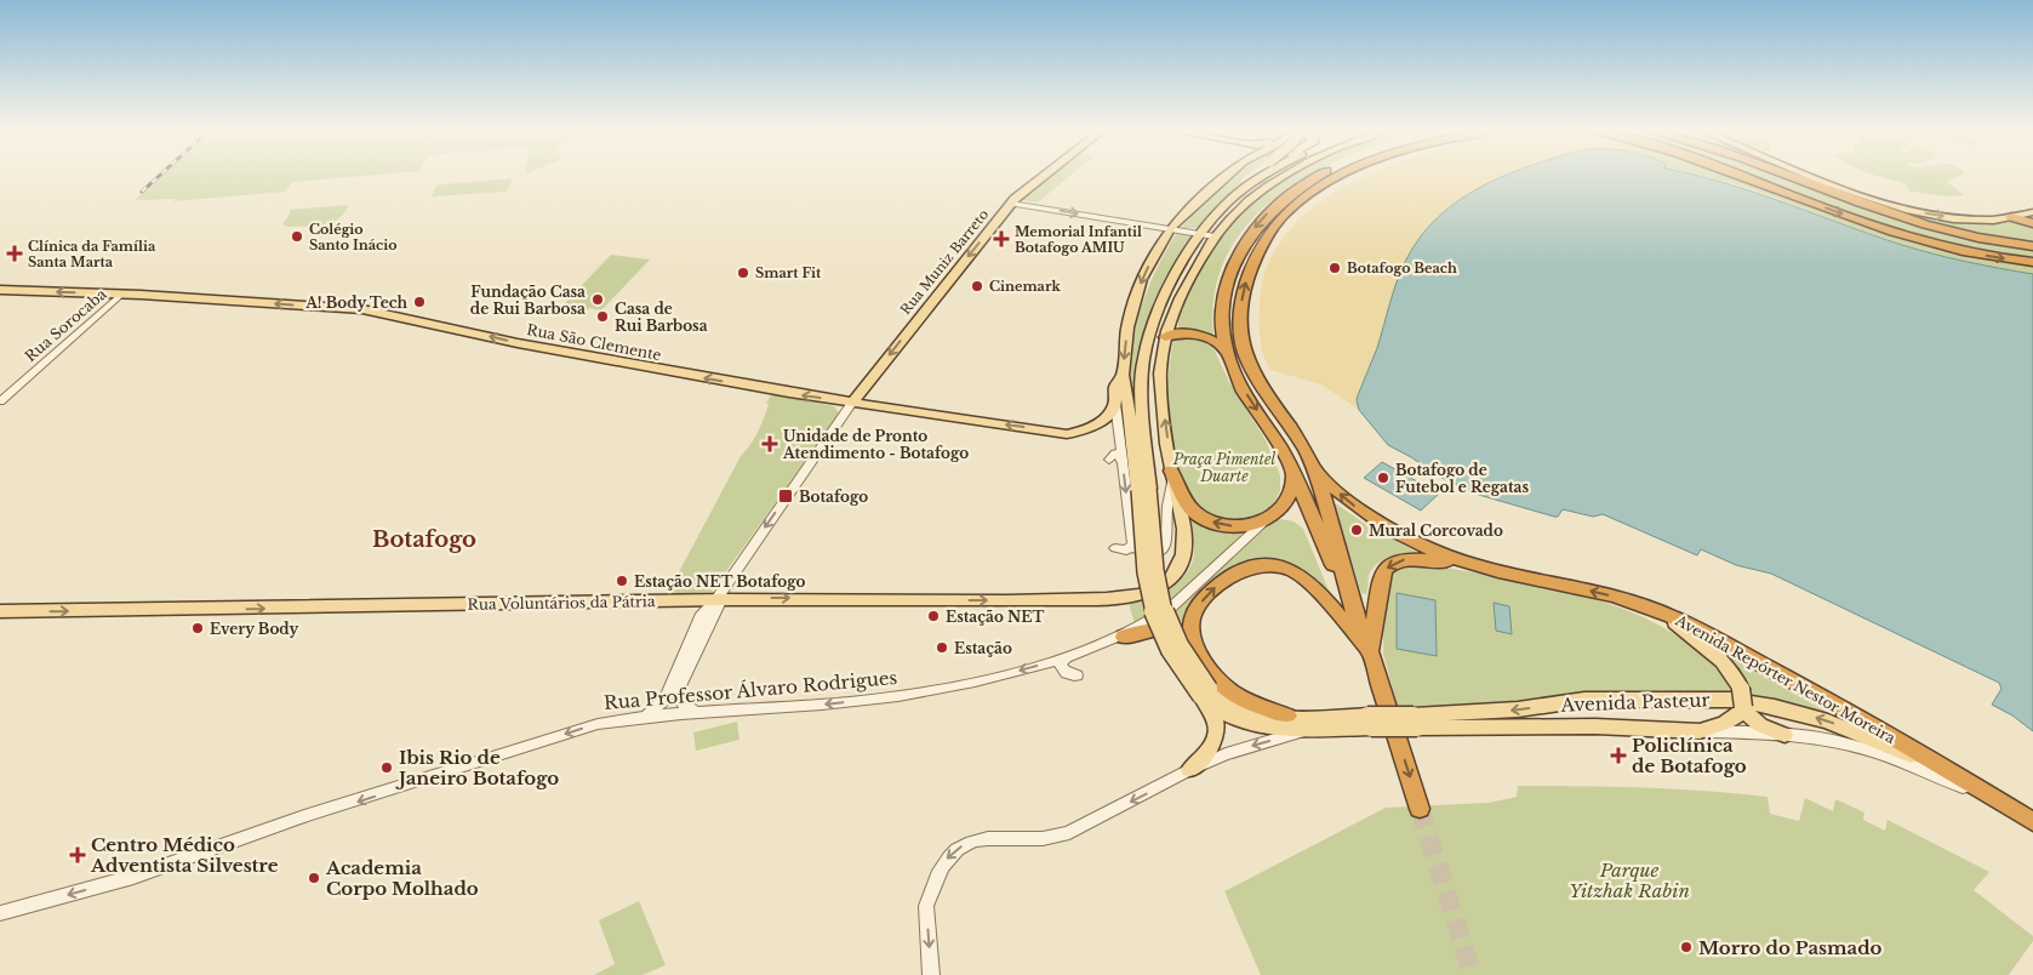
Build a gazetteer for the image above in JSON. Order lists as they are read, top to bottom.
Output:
{
  "streets": {
    "highway": ["Avenida Repórter Nestor Moreira", "Avenida Pasteur"],
    "main road": ["Rua Muniz Barreto", "Rua São Clemente", "Rua Voluntários da Pátria"],
    "street": ["Rua Sorocaba", "Rua Professor Álvaro Rodrigues"]
  },
  "crossings": [
    ["Rua Muniz Barreto", "Rua São Clemente"],
    ["Rua Sorocaba", "Rua São Clemente"],
    ["Avenida Repórter Nestor Moreira", "Avenida Pasteur"]
  ],
  "one_way": [
    "Rua Muniz Barreto",
    "Rua São Clemente",
    "Rua Voluntários da Pátria",
    "Avenida Repórter Nestor Moreira",
    "Rua Professor Álvaro Rodrigues"
  ],
  "districts": ["Botafogo"],
  "parks": ["Praça Pimentel Duarte", "Parque Yitzhak Rabin"],
  "places": {
    "other": [
      "Colégio Santo Inácio",
      "Botafogo Beach",
      "Smart Fit",
      "Cinemark",
      "Fundação Casa de Rui Barbosa",
      "A! Body Tech",
      "Casa de Rui Barbosa",
      "Botafogo de Futebol e Regatas",
      "Mural Corcovado",
      "Estação NET Botafogo",
      "Estação NET",
      "Every Body",
      "Estação",
      "Ibis Rio de Janeiro Botafogo",
      "Academia Corpo Molhado",
      "Morro do Pasmado"
    ],
    "health": [
      "Memorial Infantil Botafogo AMIU",
      "Clínica da Família Santa Marta",
      "Unidade de Pronto Atendimento - Botafogo",
      "Policlínica de Botafogo",
      "Centro Médico Adventista Silvestre"
    ],
    "transit": ["Botafogo"]
  }
}
